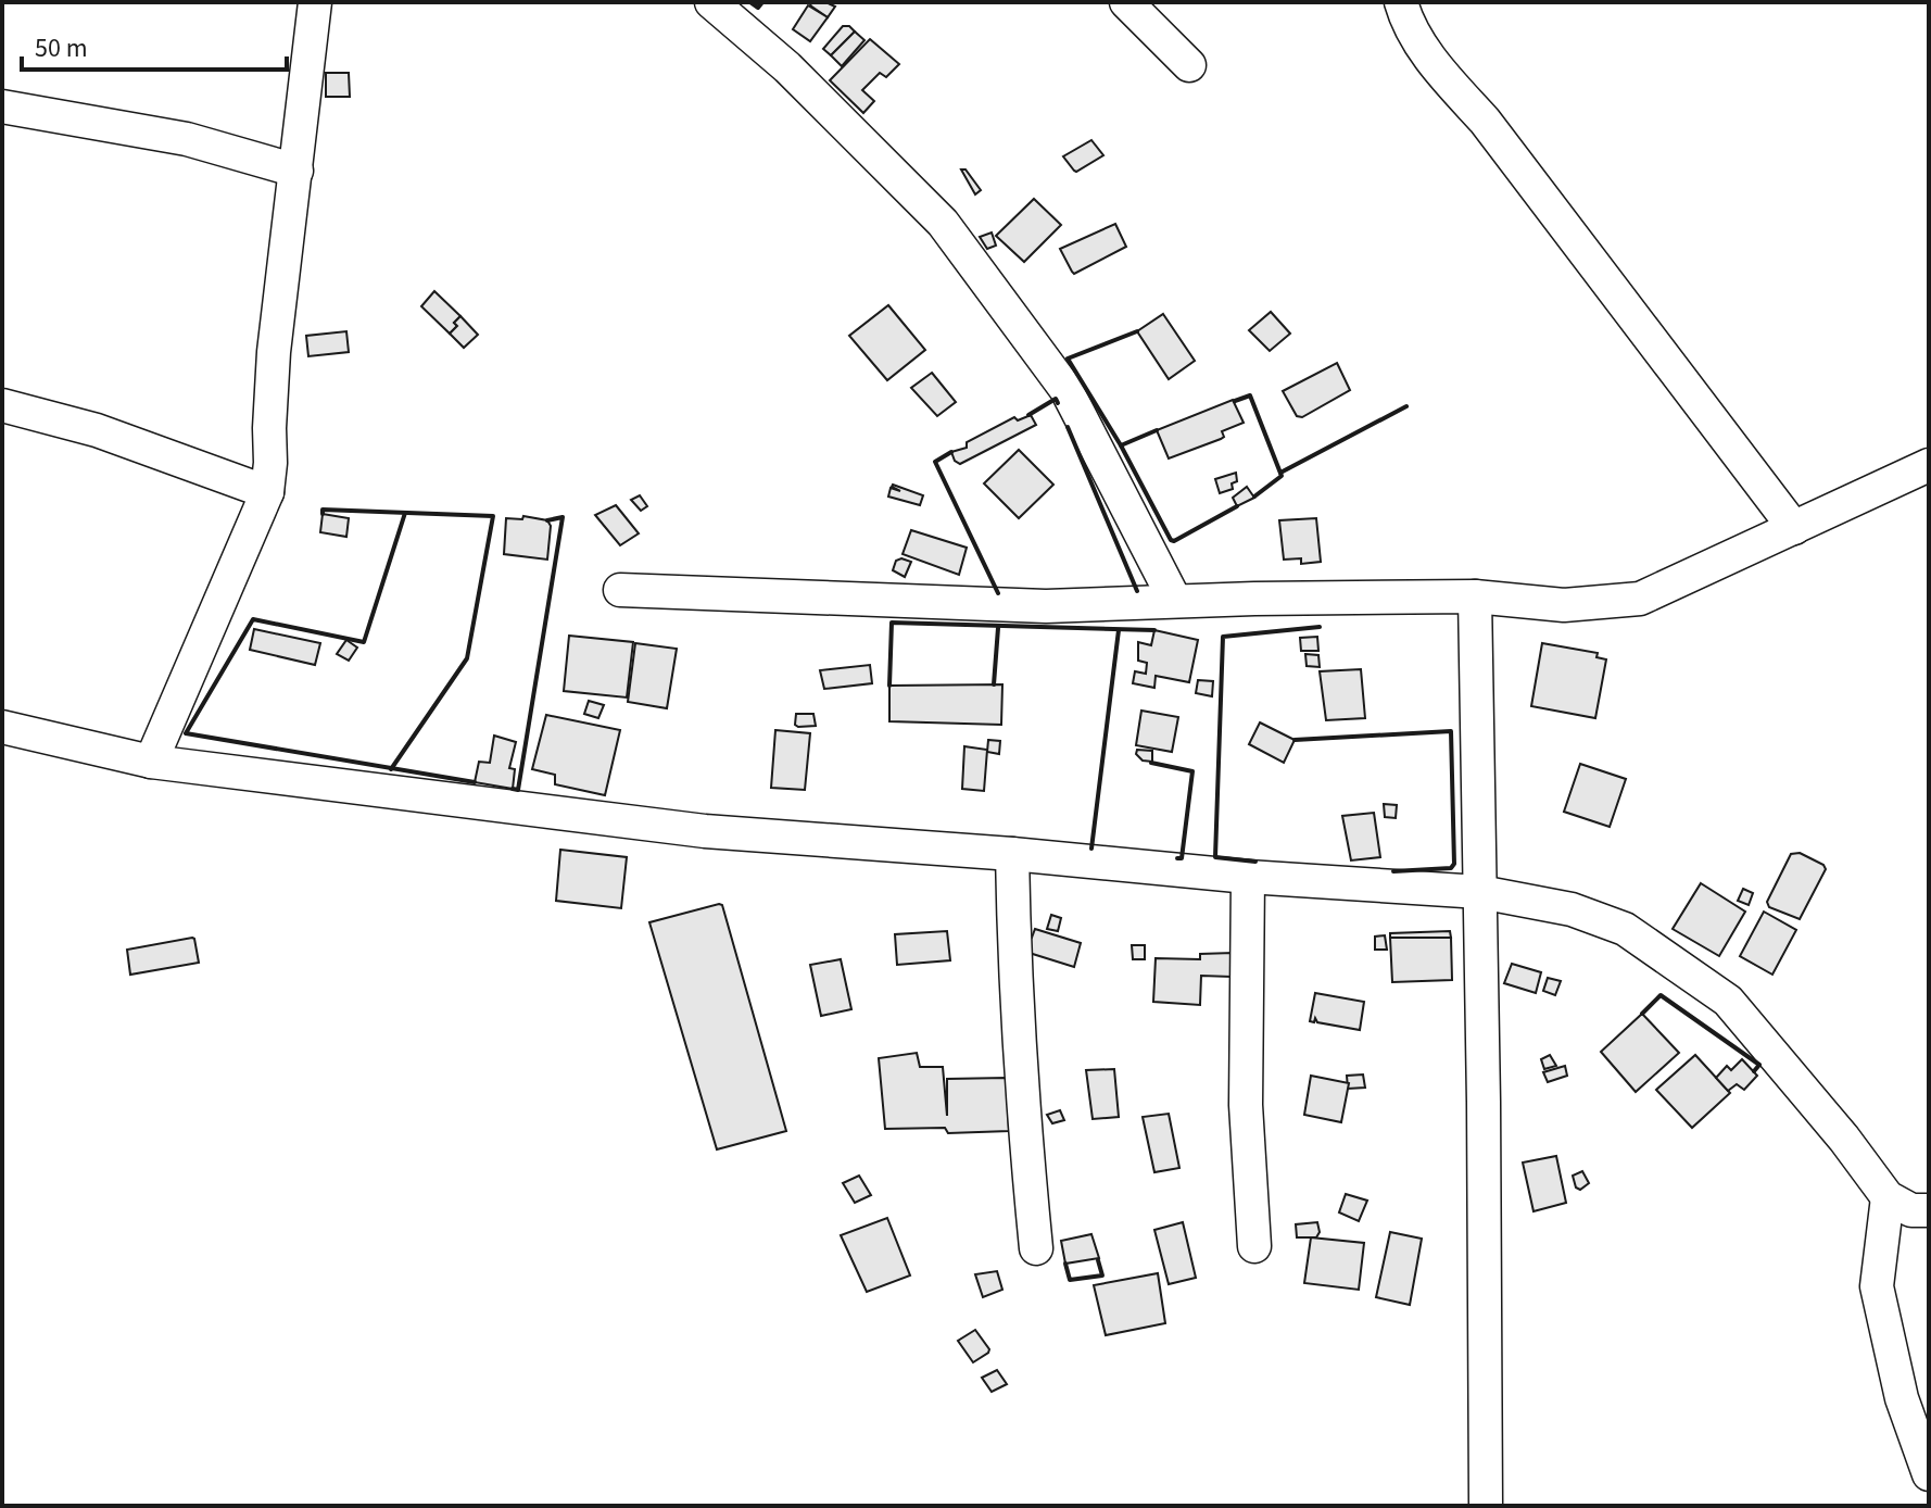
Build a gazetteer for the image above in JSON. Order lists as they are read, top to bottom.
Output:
{
  "scale_bar": "50 m"
}
